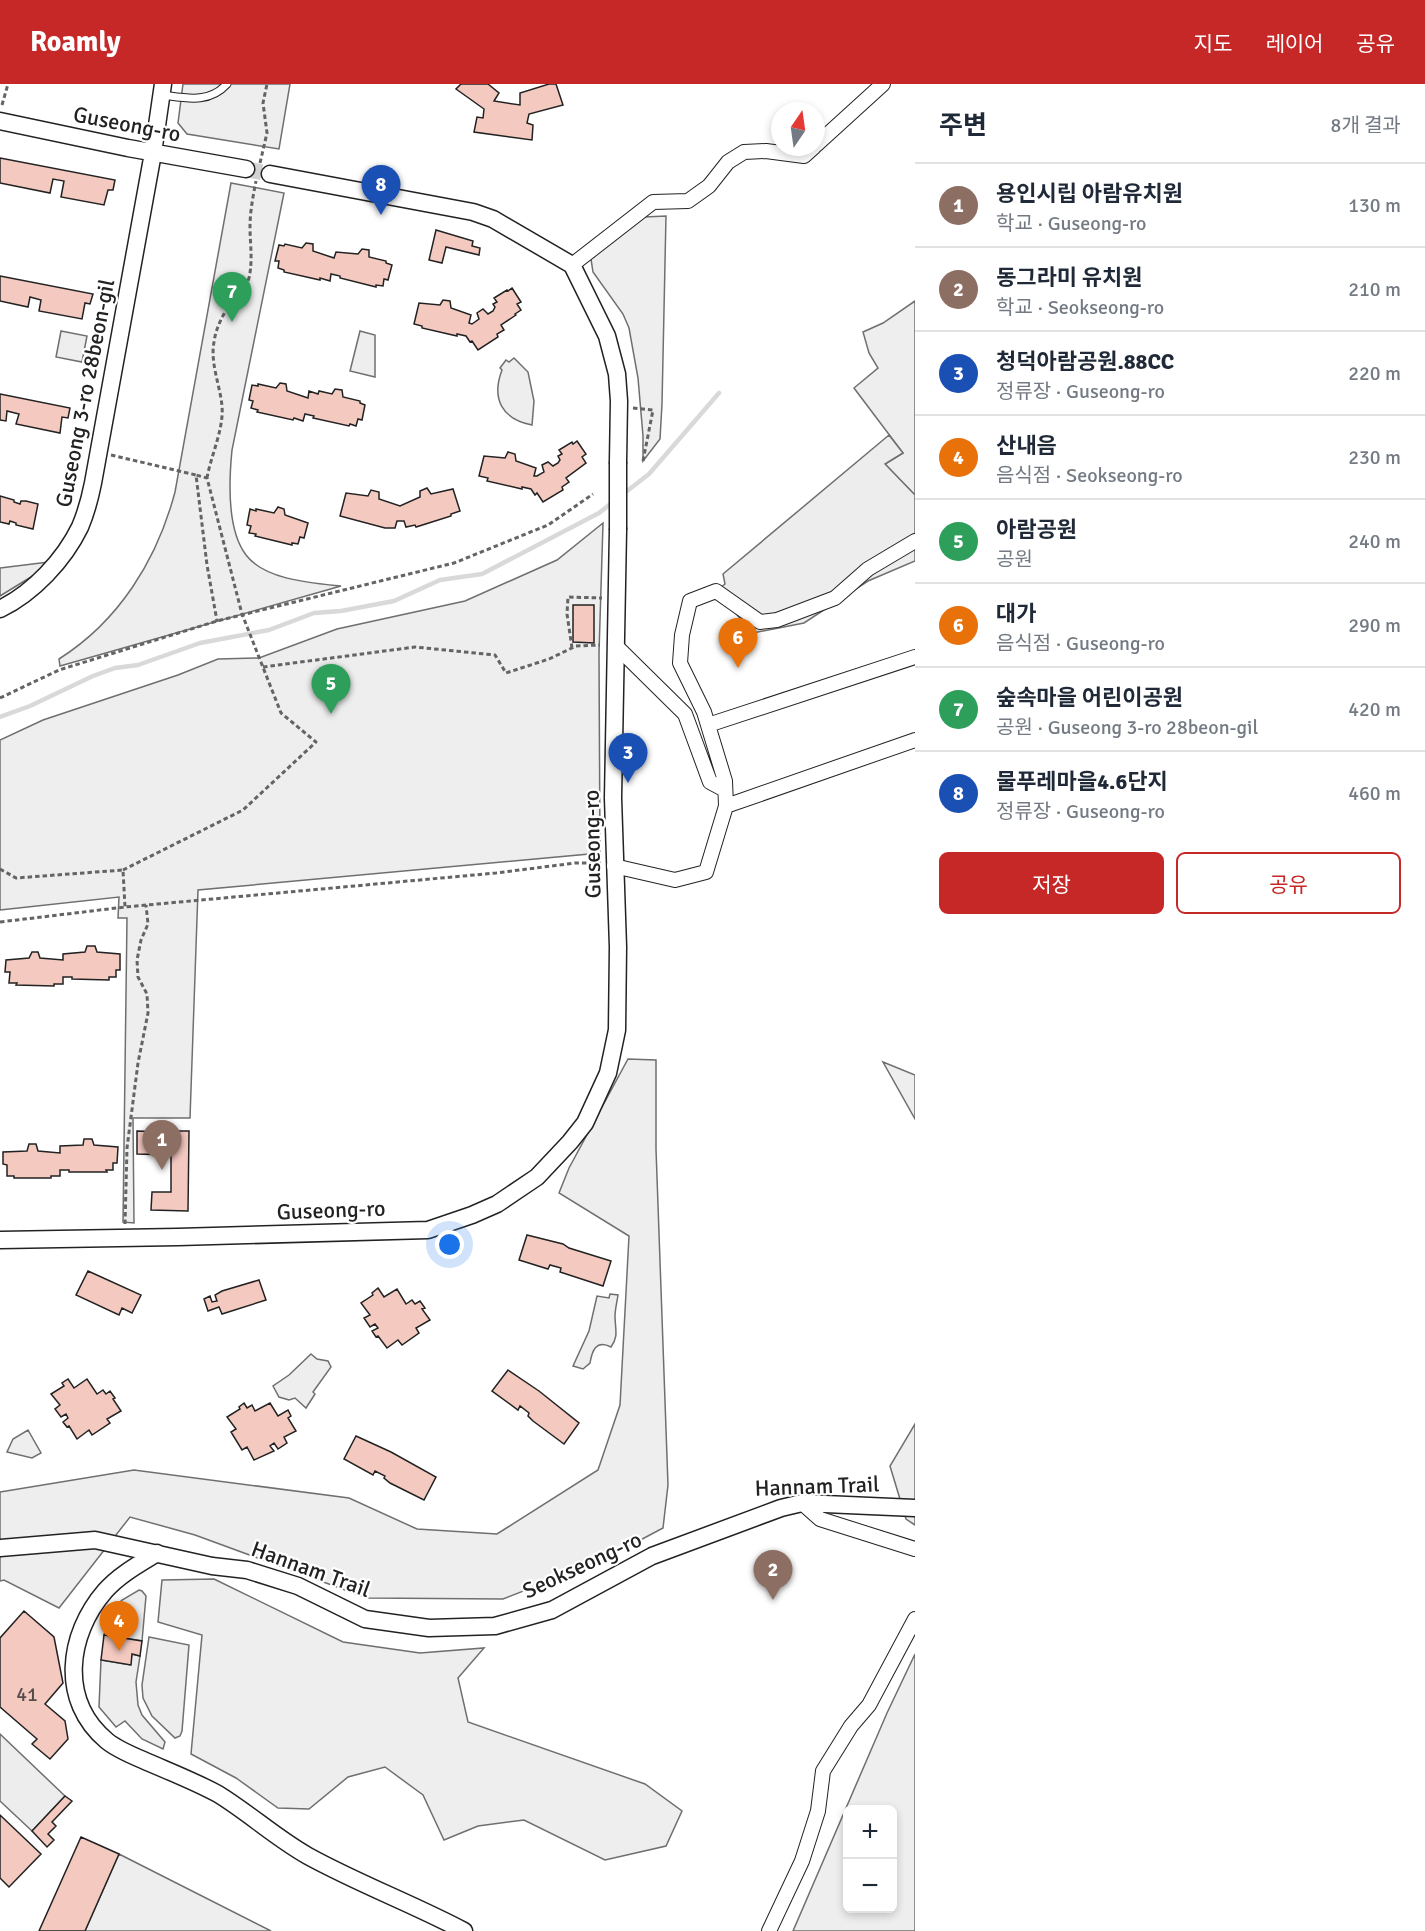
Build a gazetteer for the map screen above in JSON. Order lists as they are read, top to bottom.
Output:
{
  "streets": {
    "street": ["Guseong-ro", "Guseong 3-ro 28beon-gil", "Seokseong-ro"]
  },
  "crossings": [
    ["Guseong-ro", "Guseong 3-ro 28beon-gil"]
  ],
  "house_numbers": ["41"],
  "north": "top",
  "page": {
    "header": "Roamly",
    "nav": ["지도", "레이어", "공유"],
    "heading": ["주변", "8개 결과"],
    "list": [
      {
        "mark": "1",
        "name": "용인시립 아람유치원",
        "note": "학교 · Guseong-ro",
        "value": "130 m"
      },
      {
        "mark": "2",
        "name": "동그라미 유치원",
        "note": "학교 · Seokseong-ro",
        "value": "210 m"
      },
      {
        "mark": "3",
        "name": "청덕아람공원.88CC",
        "note": "정류장 · Guseong-ro",
        "value": "220 m"
      },
      {
        "mark": "4",
        "name": "산내음",
        "note": "음식점 · Seokseong-ro",
        "value": "230 m"
      },
      {
        "mark": "5",
        "name": "아람공원",
        "note": "공원",
        "value": "240 m"
      },
      {
        "mark": "6",
        "name": "대가",
        "note": "음식점 · Guseong-ro",
        "value": "290 m"
      },
      {
        "mark": "7",
        "name": "숲속마을 어린이공원",
        "note": "공원 · Guseong 3-ro 28beon-gil",
        "value": "420 m"
      },
      {
        "mark": "8",
        "name": "물푸레마을4.6단지",
        "note": "정류장 · Guseong-ro",
        "value": "460 m"
      }
    ],
    "pins": [
      "8",
      "7",
      "6",
      "5",
      "3",
      "1",
      "2",
      "4"
    ],
    "buttons": ["저장", "공유"],
    "map_buttons": ["+", "−"]
  }
}
